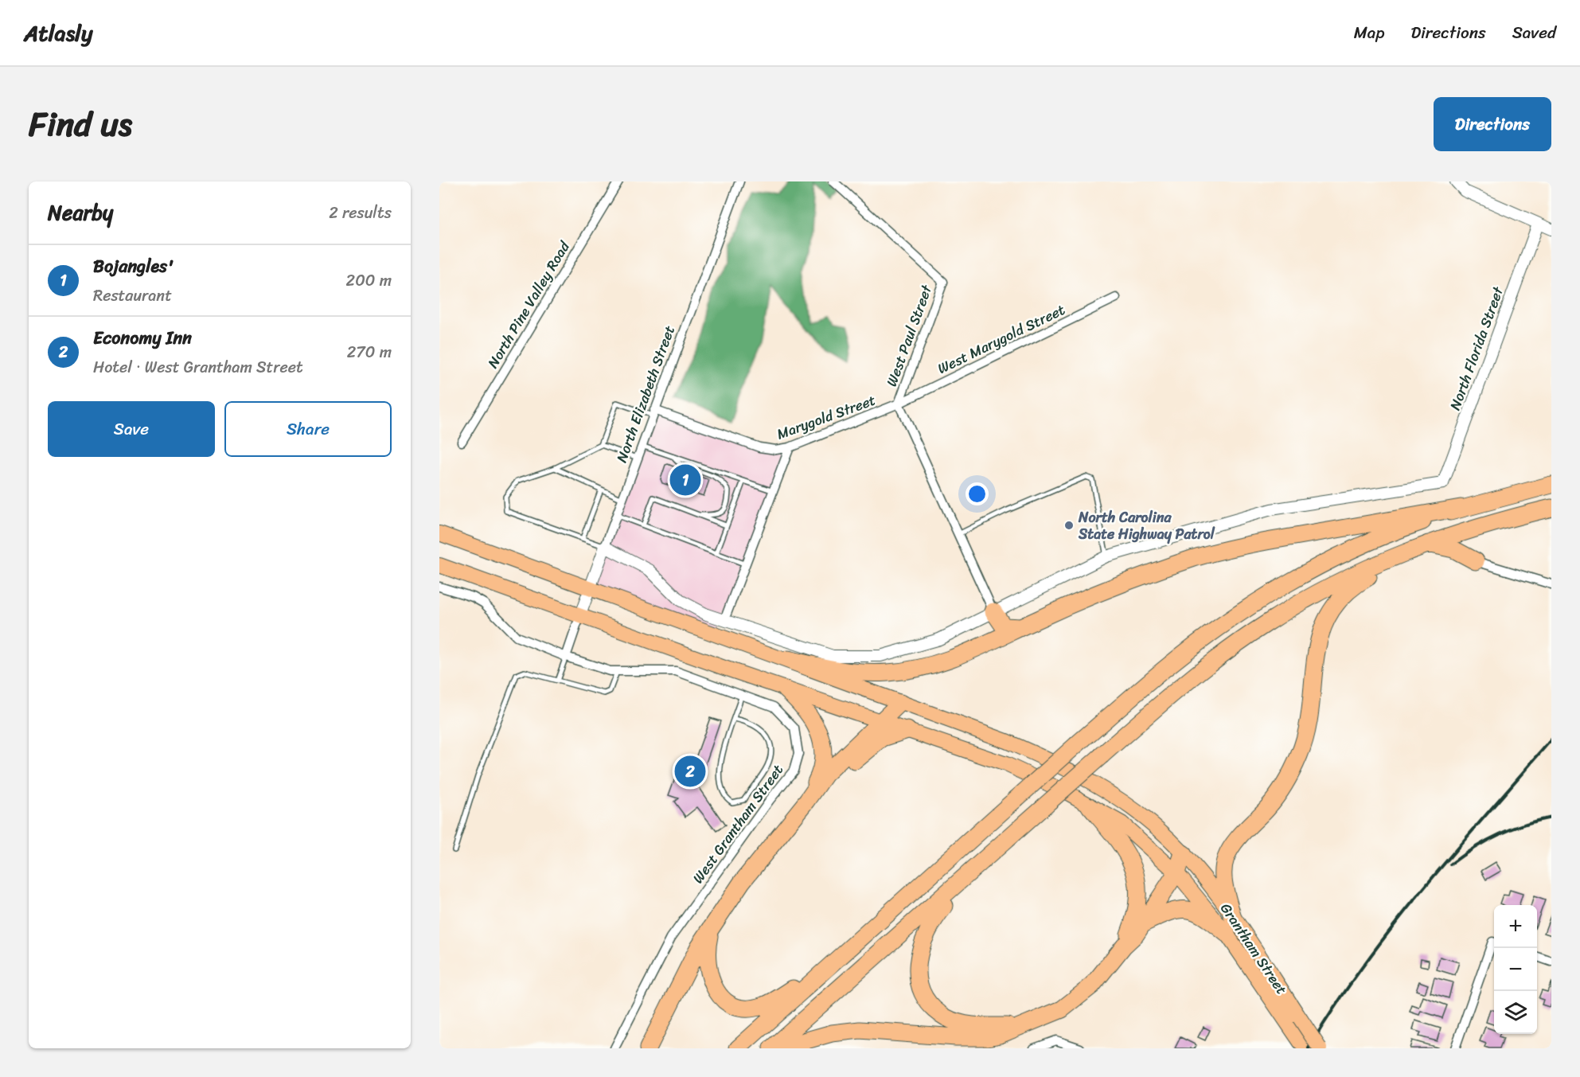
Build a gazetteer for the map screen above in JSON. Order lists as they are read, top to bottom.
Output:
{
  "streets": {
    "main road": ["Grantham Street"],
    "street": [
      "North Pine Valley Road",
      "West Paul Street",
      "West Marygold Street",
      "North Florida Street",
      "North Elizabeth Street",
      "Marygold Street",
      "West Grantham Street"
    ]
  },
  "crossings": [
    ["West Paul Street", "West Marygold Street"],
    ["West Paul Street", "Marygold Street"],
    ["West Marygold Street", "Marygold Street"],
    ["North Elizabeth Street", "Marygold Street"],
    ["North Elizabeth Street", "Grantham Street"]
  ],
  "places": ["North Carolina State Highway Patrol"],
  "page": {
    "header": "Atlasly",
    "nav": ["Map", "Directions", "Saved"],
    "title": "Find us",
    "buttons": [
      "Directions",
      ["Save", "Share"]
    ],
    "heading": ["Nearby", "2 results"],
    "list": [
      {
        "mark": "1",
        "name": "Bojangles'",
        "note": "Restaurant",
        "value": "200 m"
      },
      {
        "mark": "2",
        "name": "Economy Inn",
        "note": "Hotel · West Grantham Street",
        "value": "270 m"
      }
    ],
    "pins": ["1", "2"],
    "map_buttons": ["+", "−"]
  }
}
